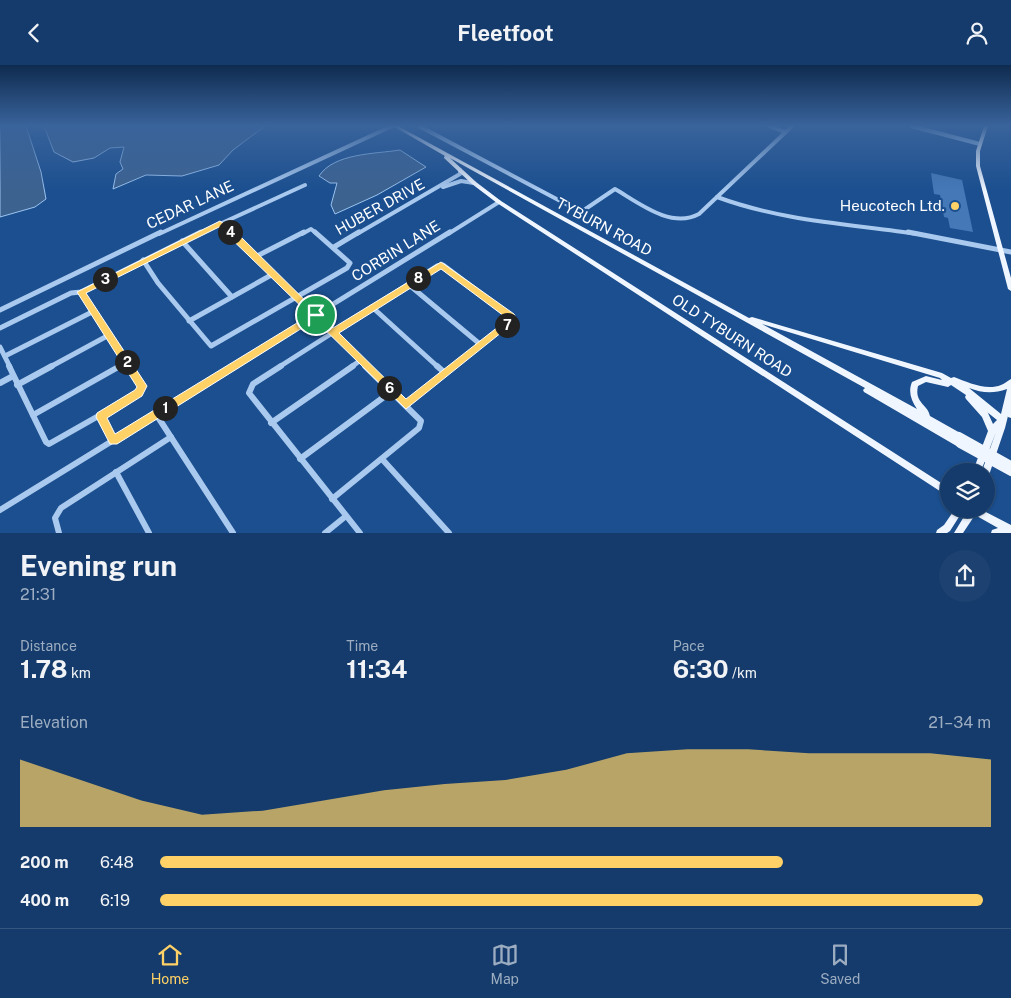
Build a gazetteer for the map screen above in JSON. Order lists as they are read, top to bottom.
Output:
{
  "streets": {
    "main road": ["TYBURN ROAD", "OLD TYBURN ROAD"],
    "street": ["CEDAR LANE", "HUBER DRIVE", "CORBIN LANE"]
  },
  "crossings": [
    ["HUBER DRIVE", "OLD TYBURN ROAD"],
    ["TYBURN ROAD", "OLD TYBURN ROAD"],
    ["CORBIN LANE", "OLD TYBURN ROAD"]
  ],
  "places": ["Heucotech Ltd."],
  "page": {
    "header": "Fleetfoot",
    "pins": [
      "4",
      "8",
      "3",
      "7",
      "2",
      "6",
      "1"
    ],
    "heading": ["Evening run", "21:31"],
    "stats": [
      ["Distance", "1.78 km"],
      ["Time", "11:34"],
      ["Pace", "6:30 /km"]
    ],
    "chart": ["Elevation", "21–34 m"],
    "list": [
      {
        "name": "200 m",
        "note": "6:48"
      },
      {
        "name": "400 m",
        "note": "6:19"
      }
    ],
    "tabs": ["Home", "Map", "Saved"]
  }
}
